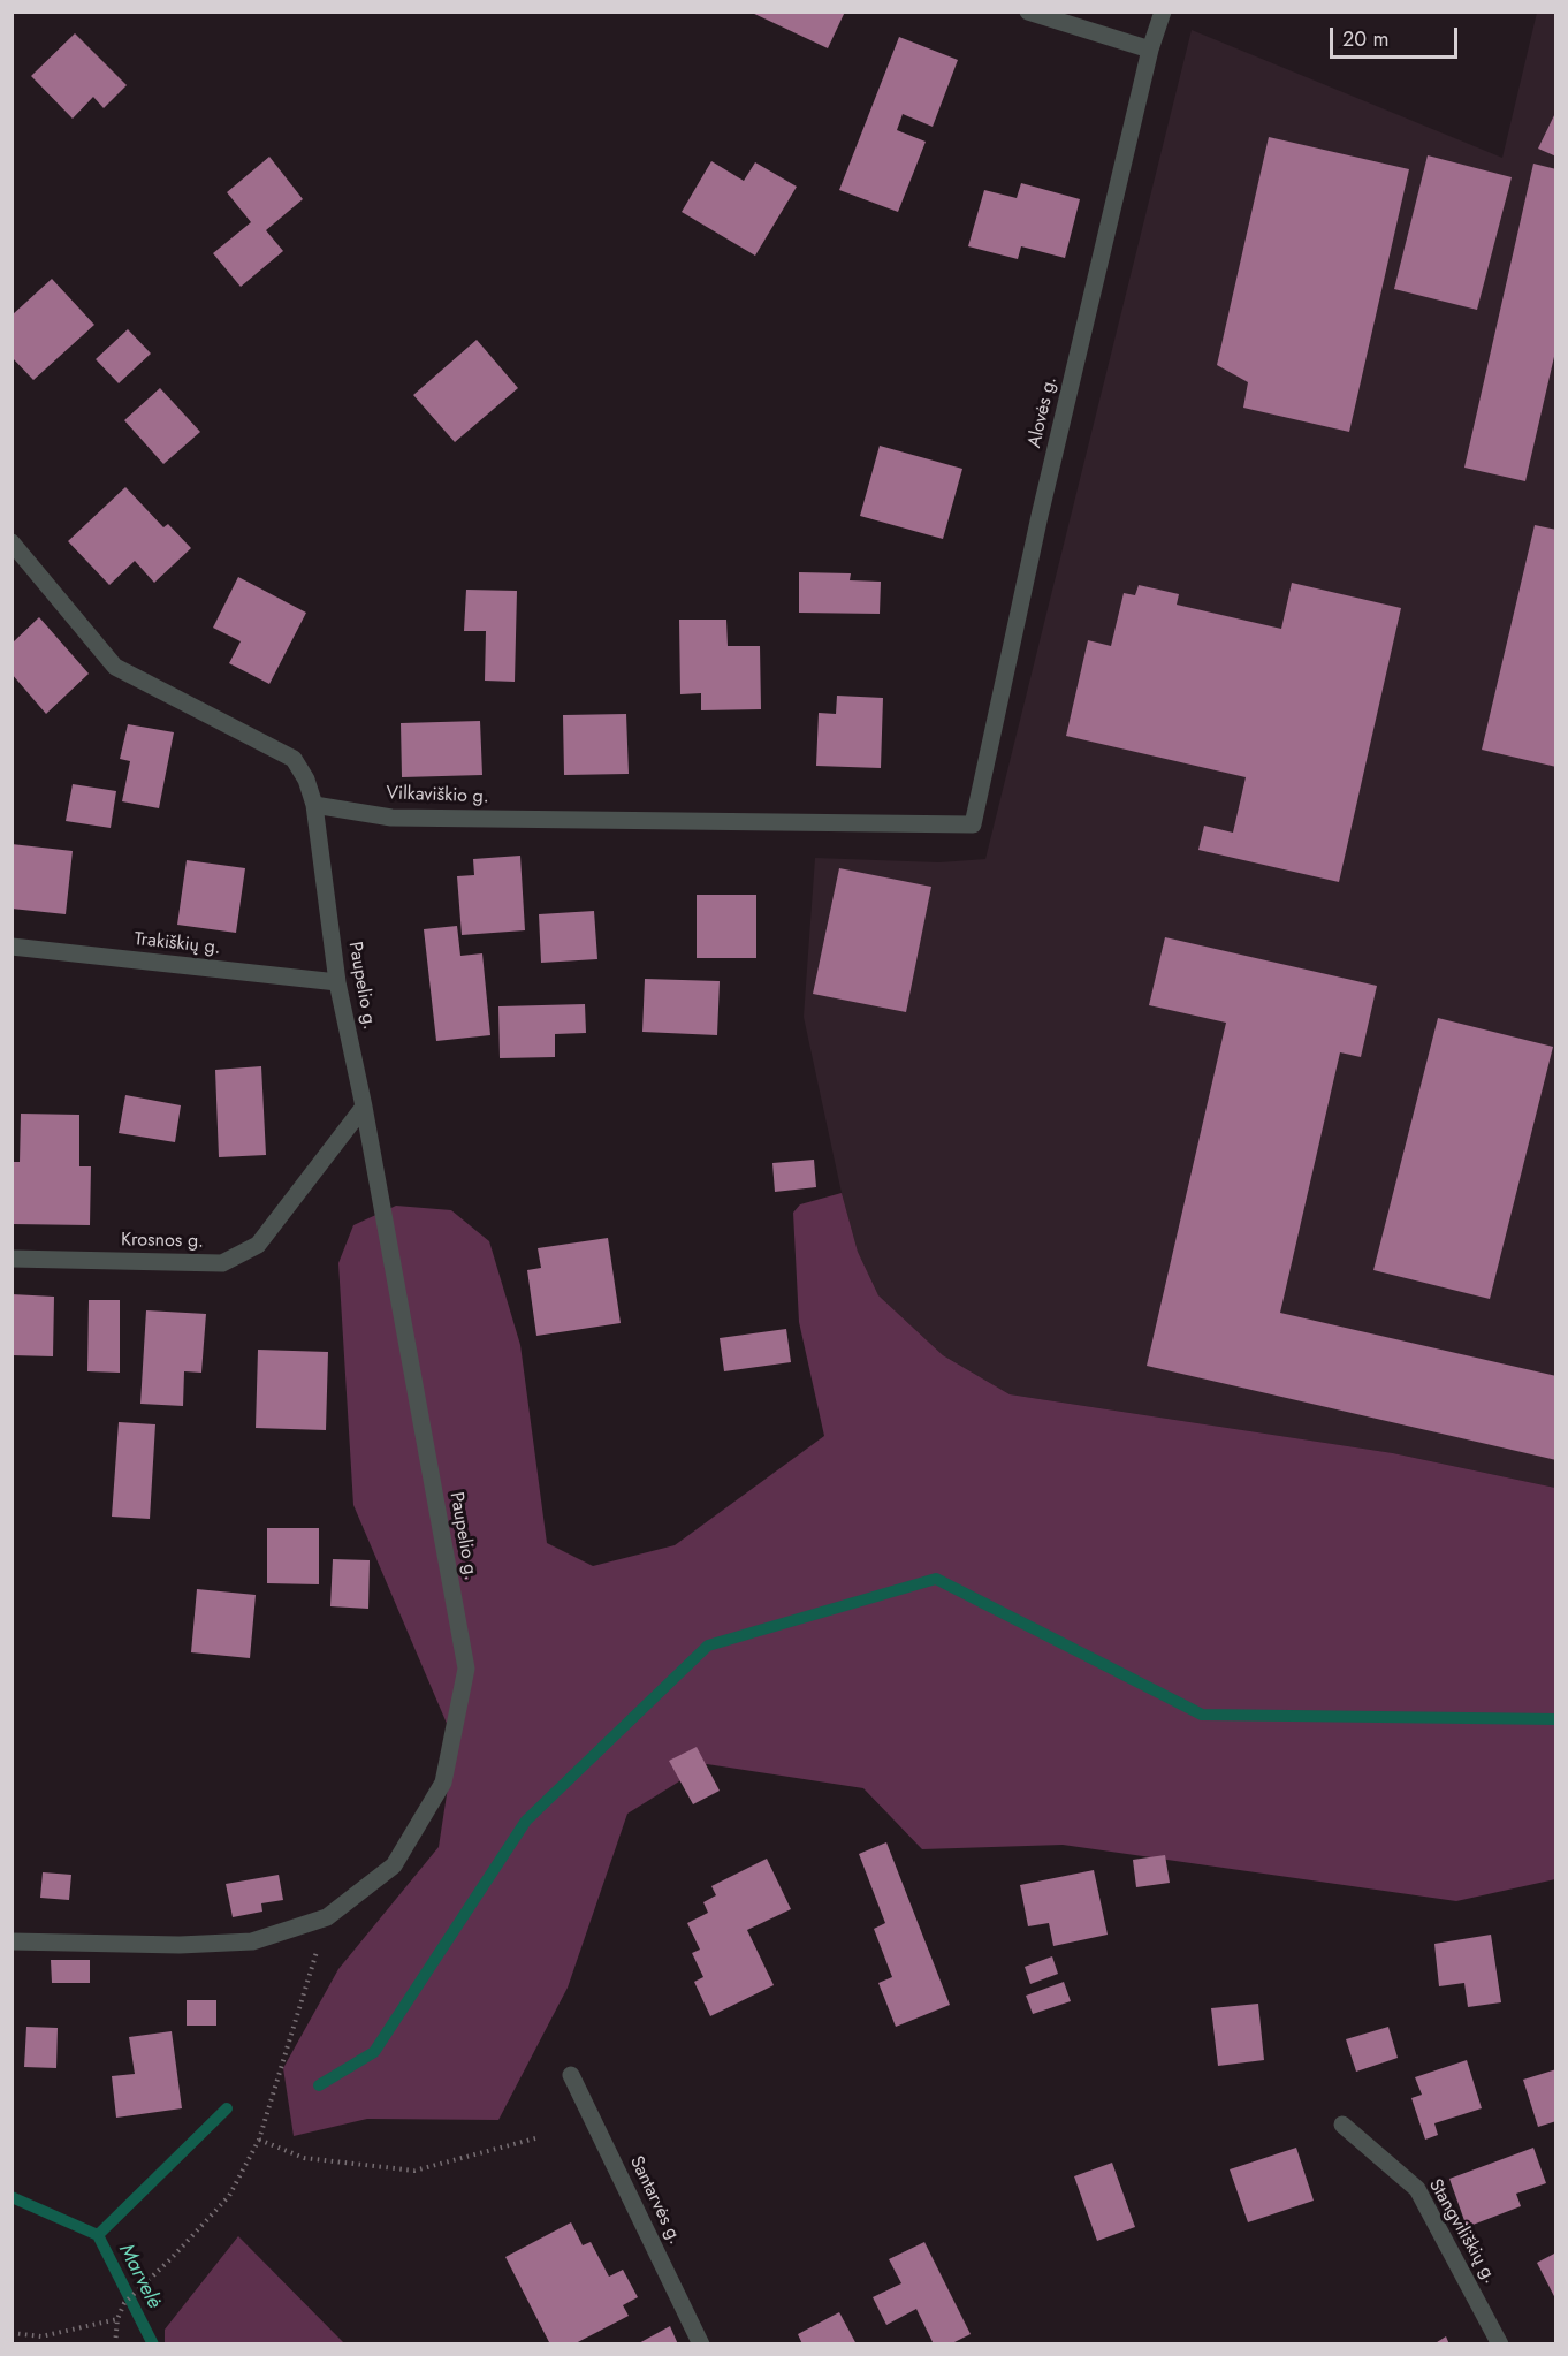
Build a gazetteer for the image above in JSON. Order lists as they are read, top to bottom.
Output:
{
  "streets": {
    "street": [
      "Alovės g.",
      "Vilkaviškio g.",
      "Trakiškių g.",
      "Paupelio g.",
      "Krosnos g.",
      "Santarvės g.",
      "Stangviliškių g."
    ]
  },
  "crossings": [
    ["Alovės g.", "Vilkaviškio g."],
    ["Vilkaviškio g.", "Paupelio g."],
    ["Trakiškių g.", "Paupelio g."],
    ["Paupelio g.", "Krosnos g."]
  ],
  "water": ["Marvelė"],
  "scale_bar": "20 m"
}
